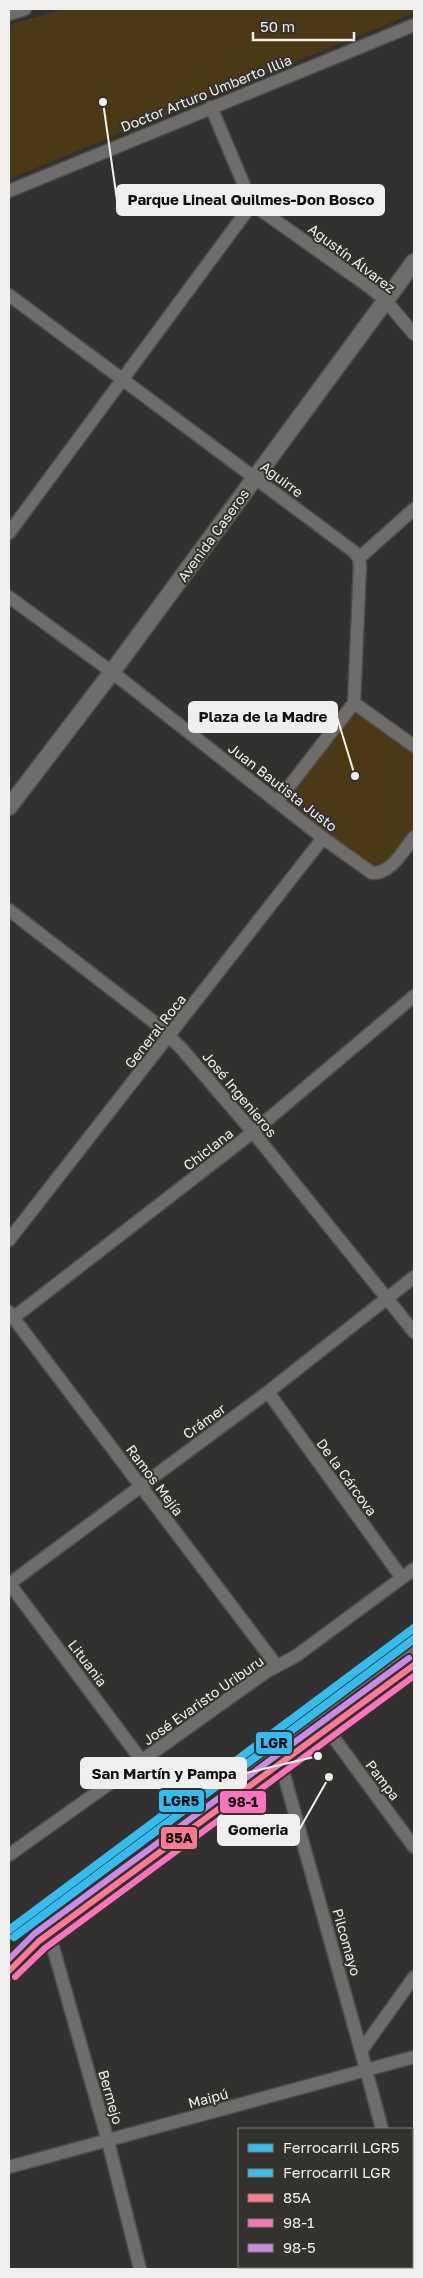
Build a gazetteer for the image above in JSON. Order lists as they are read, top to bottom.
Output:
{
  "streets": {
    "street": [
      "Doctor Arturo Umberto Illia",
      "Agustín Álvarez",
      "Aguirre",
      "Avenida Caseros",
      "Juan Bautista Justo",
      "General Roca",
      "José Ingenieros",
      "Chiclana",
      "Crámer",
      "De la Cárcova",
      "Ramos Mejía",
      "Lituania",
      "José Evaristo Uriburu",
      "Pampa",
      "Pilcomayo",
      "Bermejo",
      "Maipú"
    ]
  },
  "crossings": [
    ["Agustín Álvarez", "Avenida Caseros"],
    ["Aguirre", "Avenida Caseros"],
    ["Avenida Caseros", "Juan Bautista Justo"],
    ["Juan Bautista Justo", "General Roca"],
    ["General Roca", "José Ingenieros"],
    ["José Ingenieros", "Chiclana"],
    ["José Ingenieros", "Crámer"],
    ["Chiclana", "Ramos Mejía"],
    ["Crámer", "De la Cárcova"],
    ["Crámer", "Ramos Mejía"],
    ["Crámer", "Lituania"],
    ["De la Cárcova", "José Evaristo Uriburu"],
    ["Ramos Mejía", "José Evaristo Uriburu"],
    ["Lituania", "José Evaristo Uriburu"],
    ["Pilcomayo", "Maipú"],
    ["Bermejo", "Maipú"]
  ],
  "places": [
    "Parque Lineal Quilmes-Don Bosco",
    "Plaza de la Madre",
    "San Martín y Pampa",
    "Gomeria"
  ],
  "lines": [
    "rail line LGR5",
    "rail line LGR",
    "transit line 98-5",
    "transit line 85A",
    "transit line 98-1"
  ],
  "legend": [
    "Ferrocarril LGR5",
    "Ferrocarril LGR",
    "85A",
    "98-1",
    "98-5"
  ],
  "scale_bar": "50 m"
}
